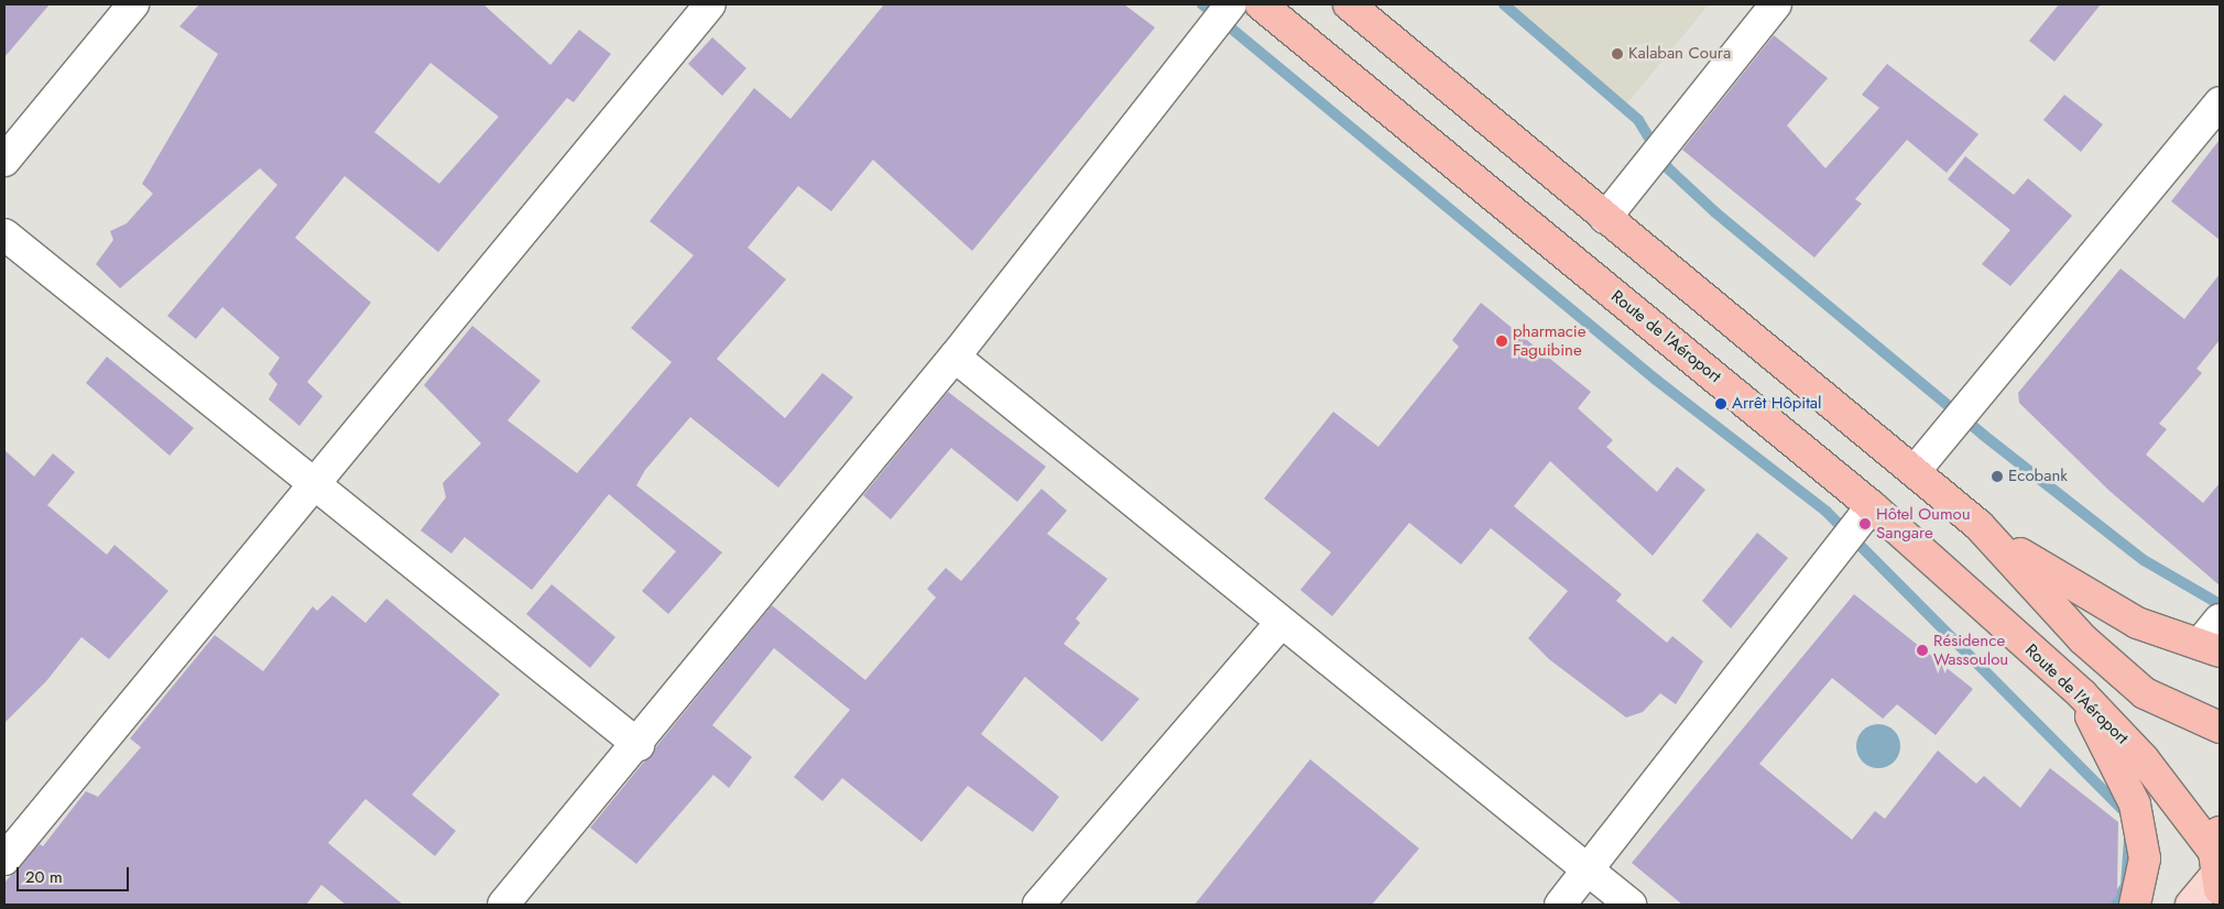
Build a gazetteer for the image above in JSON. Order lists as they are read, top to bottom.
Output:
{
  "streets": {
    "highway": ["Route de l'Aéroport"]
  },
  "places": [
    "Kalaban Coura",
    "pharmacie Faguibine",
    "Arrêt Hôpital",
    "Ecobank",
    "Hôtel Oumou Sangare",
    "Résidence Wassoulou"
  ],
  "scale_bar": "20 m"
}
